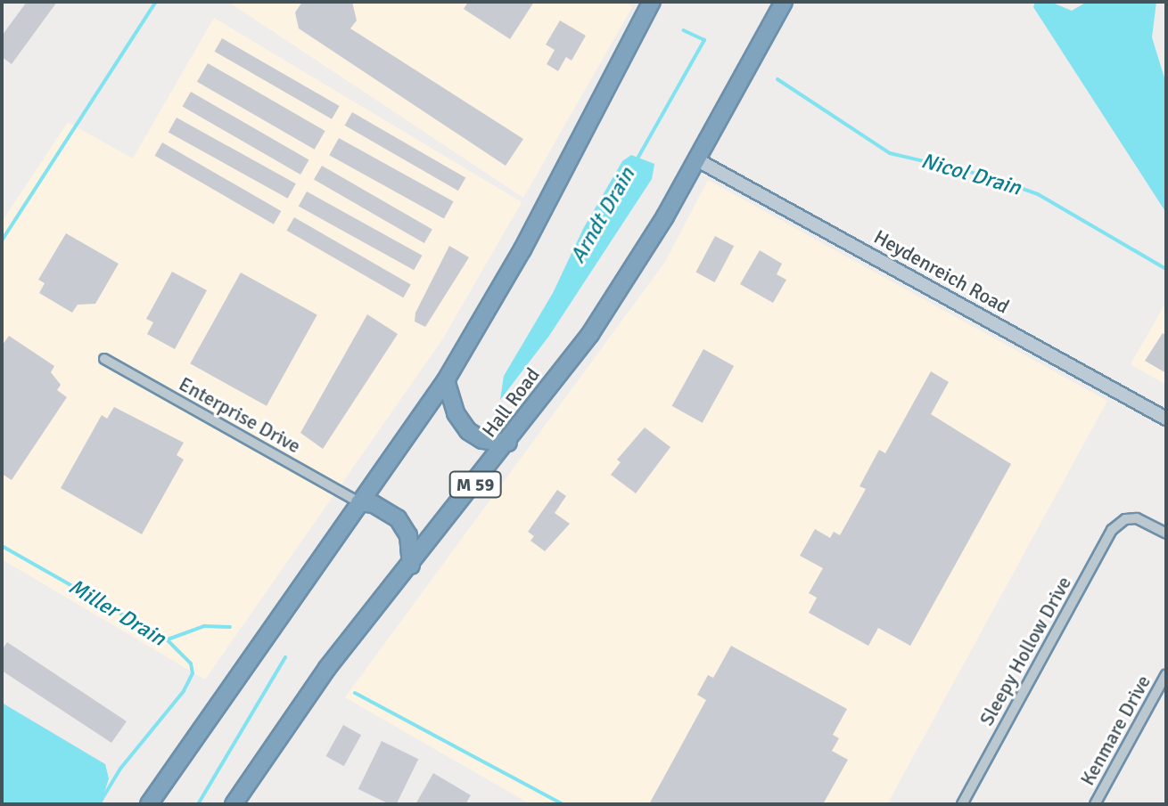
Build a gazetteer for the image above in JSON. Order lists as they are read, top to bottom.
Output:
{
  "streets": {
    "highway": ["Hall Road", "M 59"],
    "street": [
      "Heydenreich Road",
      "Enterprise Drive",
      "Sleepy Hollow Drive",
      "Kenmare Drive"
    ]
  },
  "crossings": [
    ["Heydenreich Road", "Hall Road"]
  ],
  "water": ["Nicol Drain", "Arndt Drain", "Miller Drain"]
}
